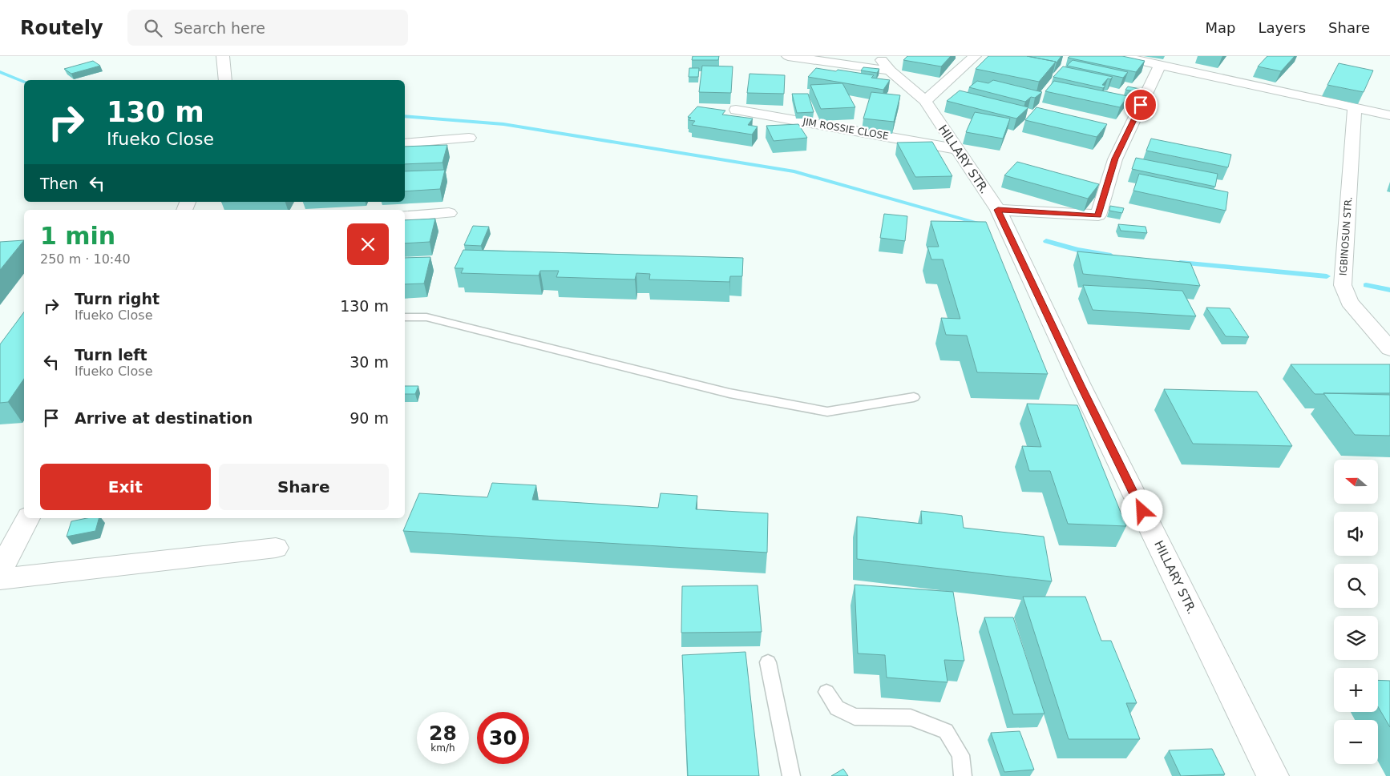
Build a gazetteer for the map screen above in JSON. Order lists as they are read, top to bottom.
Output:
{
  "streets": {
    "street": ["JIM ROSSIE CLOSE", "HILLARY STR.", "IGBINOSUN STR."]
  },
  "crossings": [
    ["JIM ROSSIE CLOSE", "HILLARY STR."]
  ],
  "north": "left",
  "page": {
    "header": "Routely",
    "search": "Search here",
    "nav": ["Map", "Layers", "Share"],
    "turn": ["130 m", "Ifueko Close"],
    "then": "Then",
    "heading": ["1 min", "250 m · 10:40"],
    "list": [
      {
        "name": "Turn right",
        "note": "Ifueko Close",
        "value": "130 m"
      },
      {
        "name": "Turn left",
        "note": "Ifueko Close",
        "value": "30 m"
      },
      {
        "name": "Arrive at destination",
        "value": "90 m"
      }
    ],
    "buttons": ["Exit", "Share"],
    "map_buttons": ["+", "−"],
    "speed": "28 km/h",
    "limit": "30"
  }
}
